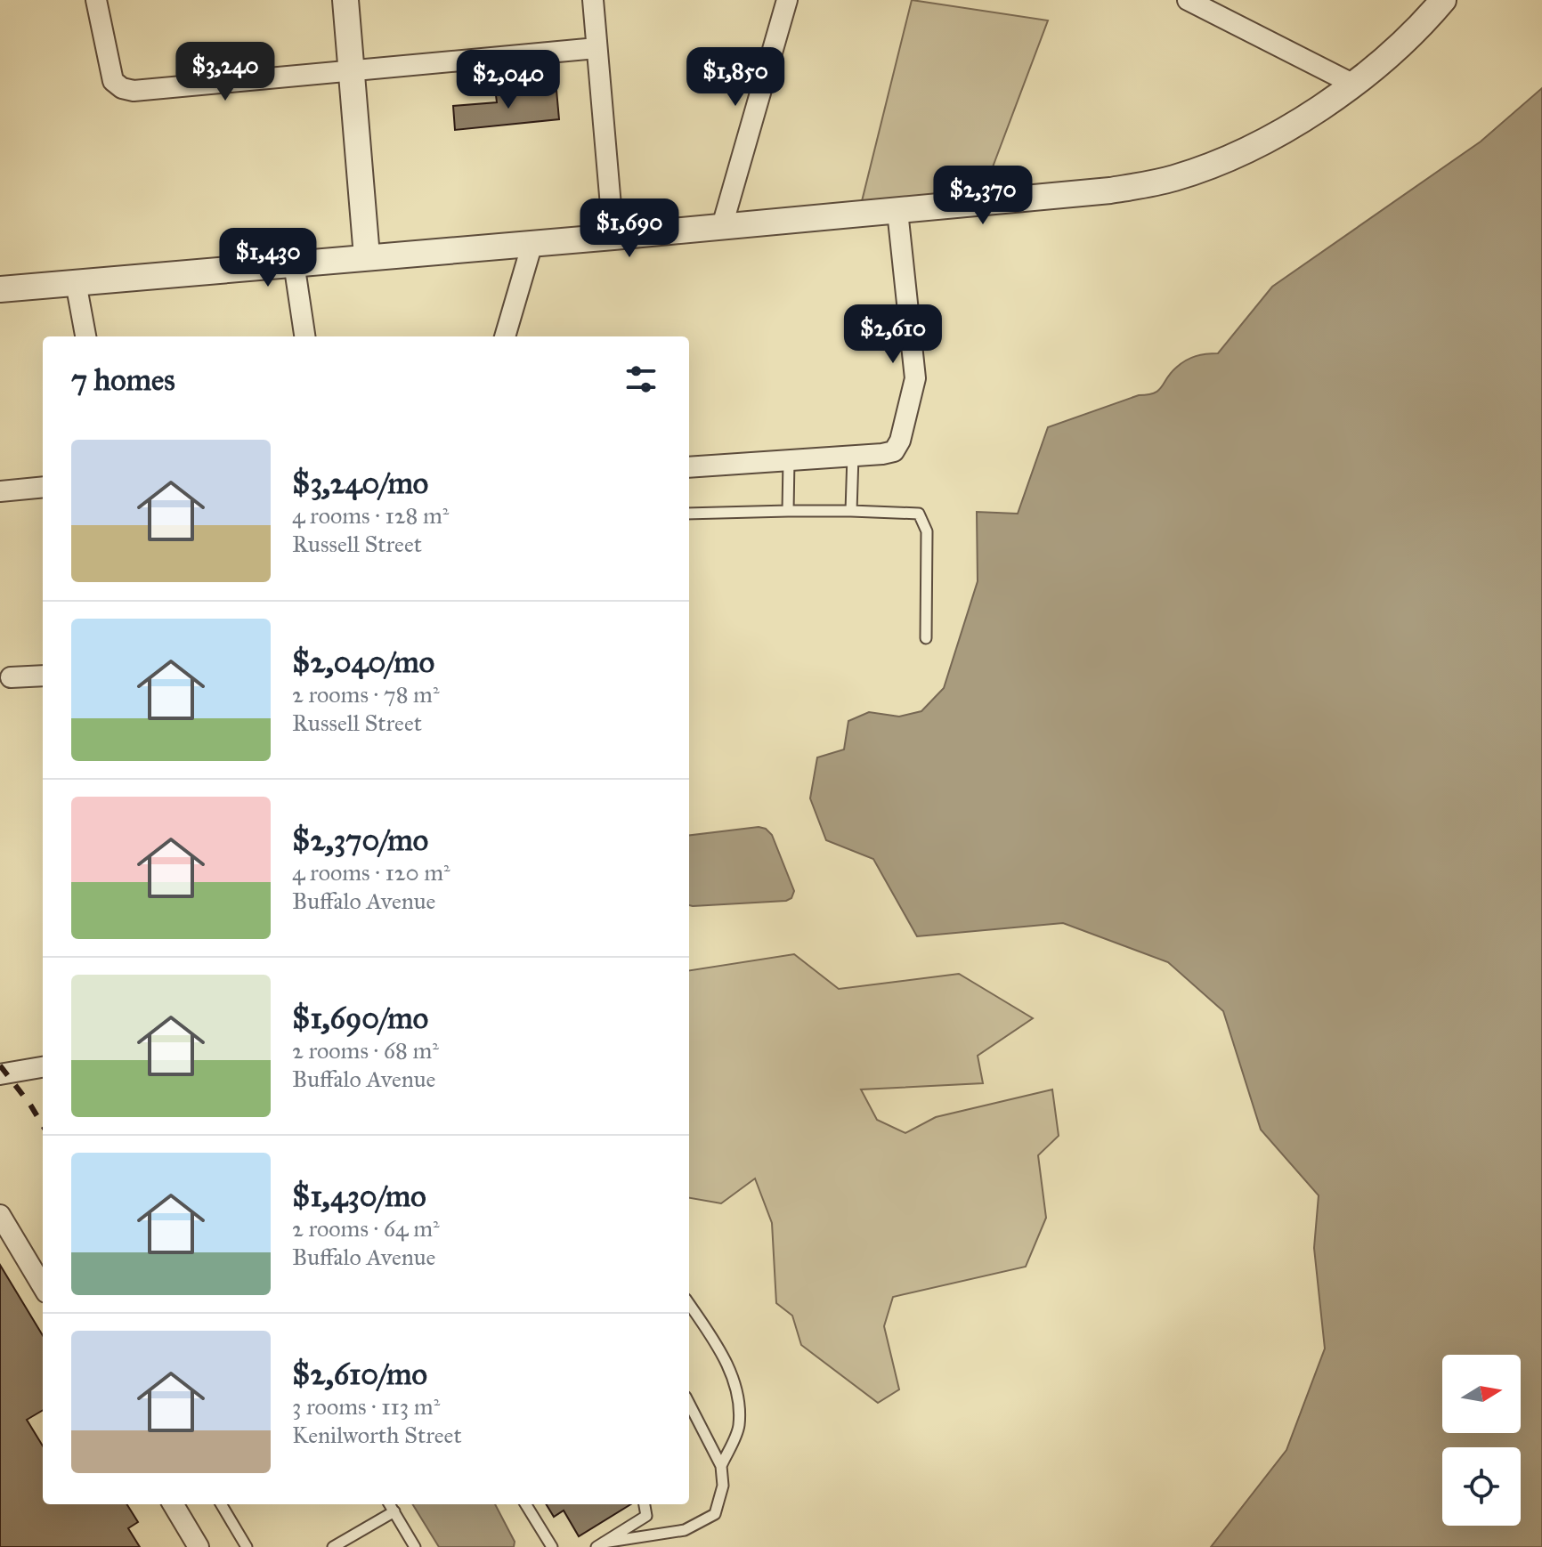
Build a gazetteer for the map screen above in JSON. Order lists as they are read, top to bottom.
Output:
{
  "north": "right",
  "page": {
    "price": [
      "$3,240",
      "$1,850",
      "$2,040",
      "$2,370",
      "$1,690",
      "$1,430",
      "$2,610"
    ],
    "heading": "7 homes",
    "list": [
      {
        "name": "$3,240/mo",
        "note": "4 rooms · 128 m² · Russell Street"
      },
      {
        "name": "$2,040/mo",
        "note": "2 rooms · 78 m² · Russell Street"
      },
      {
        "name": "$2,370/mo",
        "note": "4 rooms · 120 m² · Buffalo Avenue"
      },
      {
        "name": "$1,690/mo",
        "note": "2 rooms · 68 m² · Buffalo Avenue"
      },
      {
        "name": "$1,430/mo",
        "note": "2 rooms · 64 m² · Buffalo Avenue"
      },
      {
        "name": "$2,610/mo",
        "note": "3 rooms · 113 m² · Kenilworth Street"
      }
    ]
  }
}
